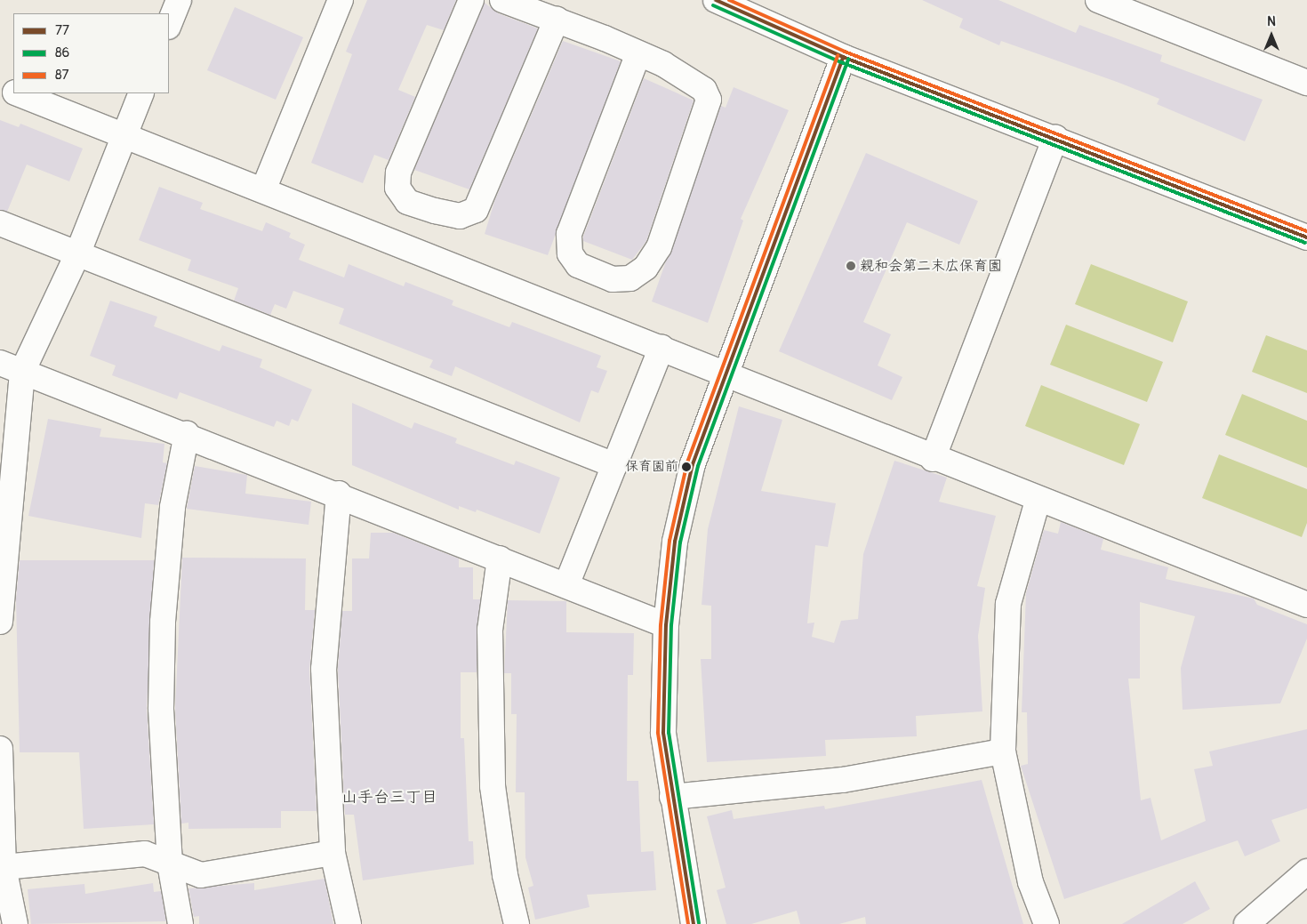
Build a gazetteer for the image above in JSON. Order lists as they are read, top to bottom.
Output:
{
  "districts": ["山手台三丁目"],
  "places": ["親和会第二末広保育園", "保育園前"],
  "lines": ["transit line 77", "transit line 87", "transit line 86"],
  "legend": ["77", "86", "87"],
  "north": "top"
}
